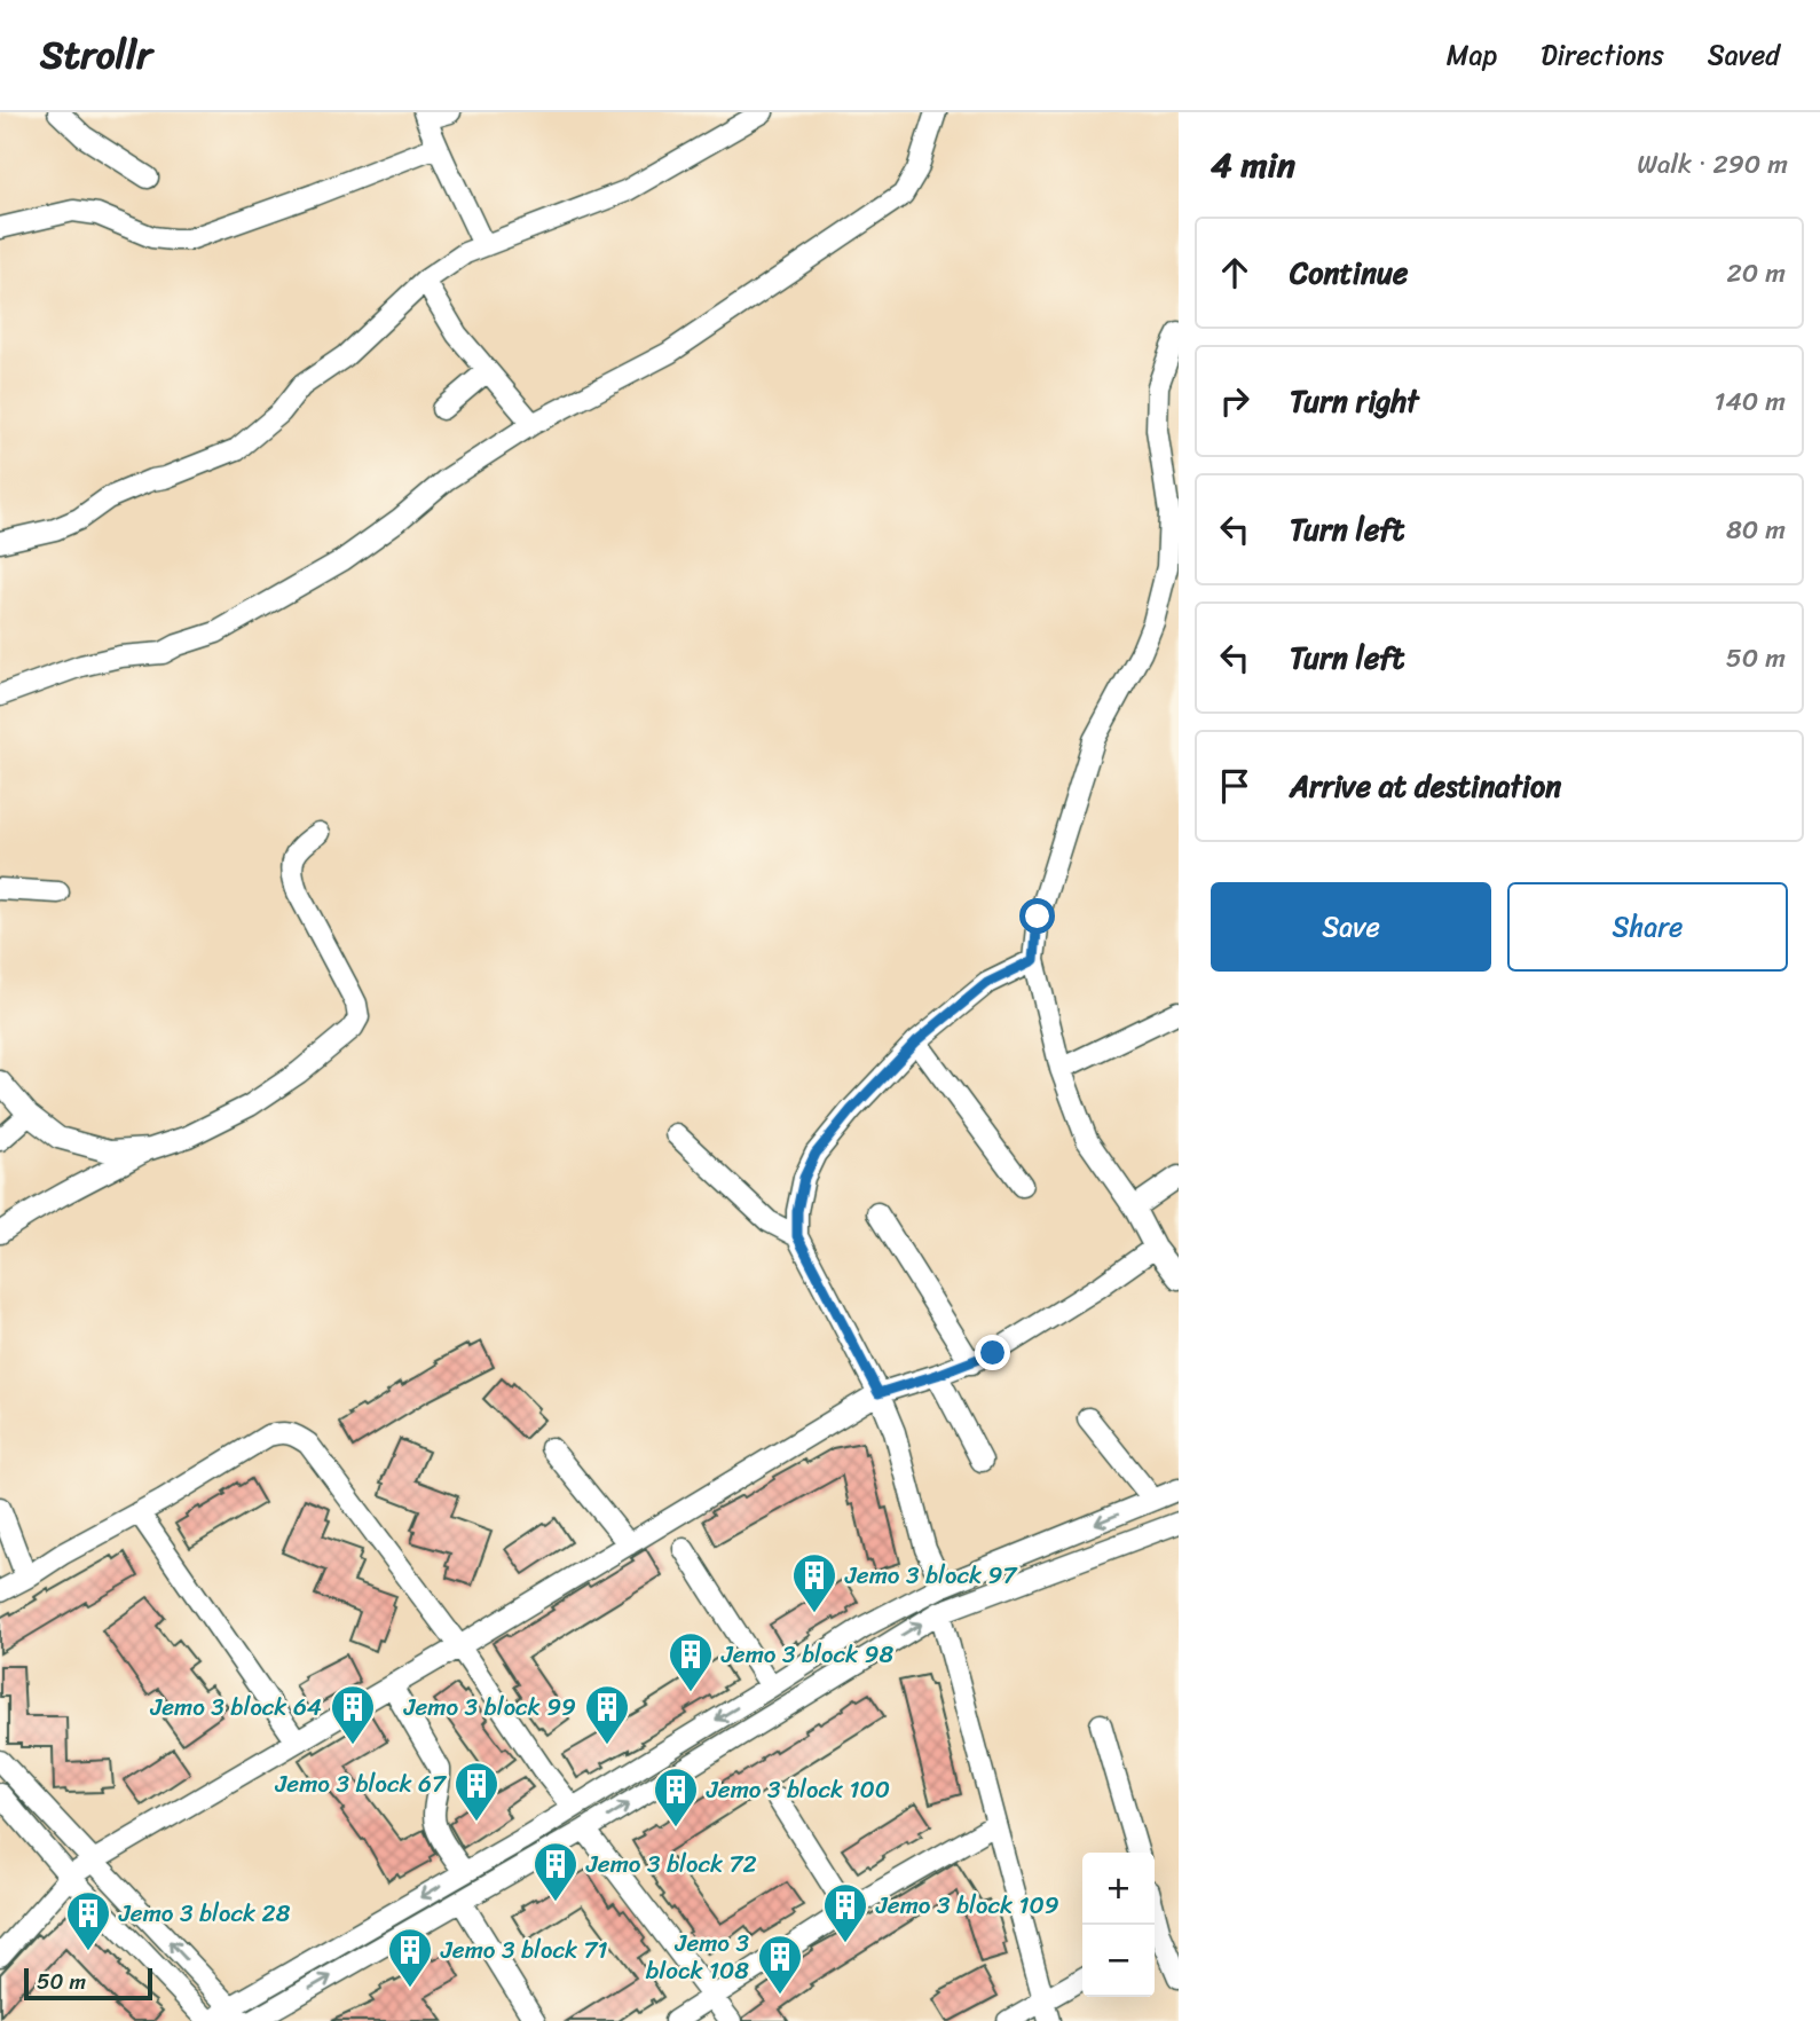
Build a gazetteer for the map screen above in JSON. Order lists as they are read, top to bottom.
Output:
{
  "places": {
    "building": [
      "Jemo 3 block 97",
      "Jemo 3 block 98",
      "Jemo 3 block 64",
      "Jemo 3 block 99",
      "Jemo 3 block 67",
      "Jemo 3 block 100",
      "Jemo 3 block 72",
      "Jemo 3 block 109",
      "Jemo 3 block 28",
      "Jemo 3 block 71",
      "Jemo 3 block 108"
    ]
  },
  "scale_bar": "50 m",
  "page": {
    "header": "Strollr",
    "nav": ["Map", "Directions", "Saved"],
    "heading": ["4 min", "Walk · 290 m"],
    "list": [
      ["Continue", "20 m"],
      ["Turn right", "140 m"],
      ["Turn left", "80 m"],
      ["Turn left", "50 m"],
      "Arrive at destination"
    ],
    "buttons": ["Save", "Share"],
    "map_buttons": ["+", "−"],
    "scale": "50 m"
  }
}
